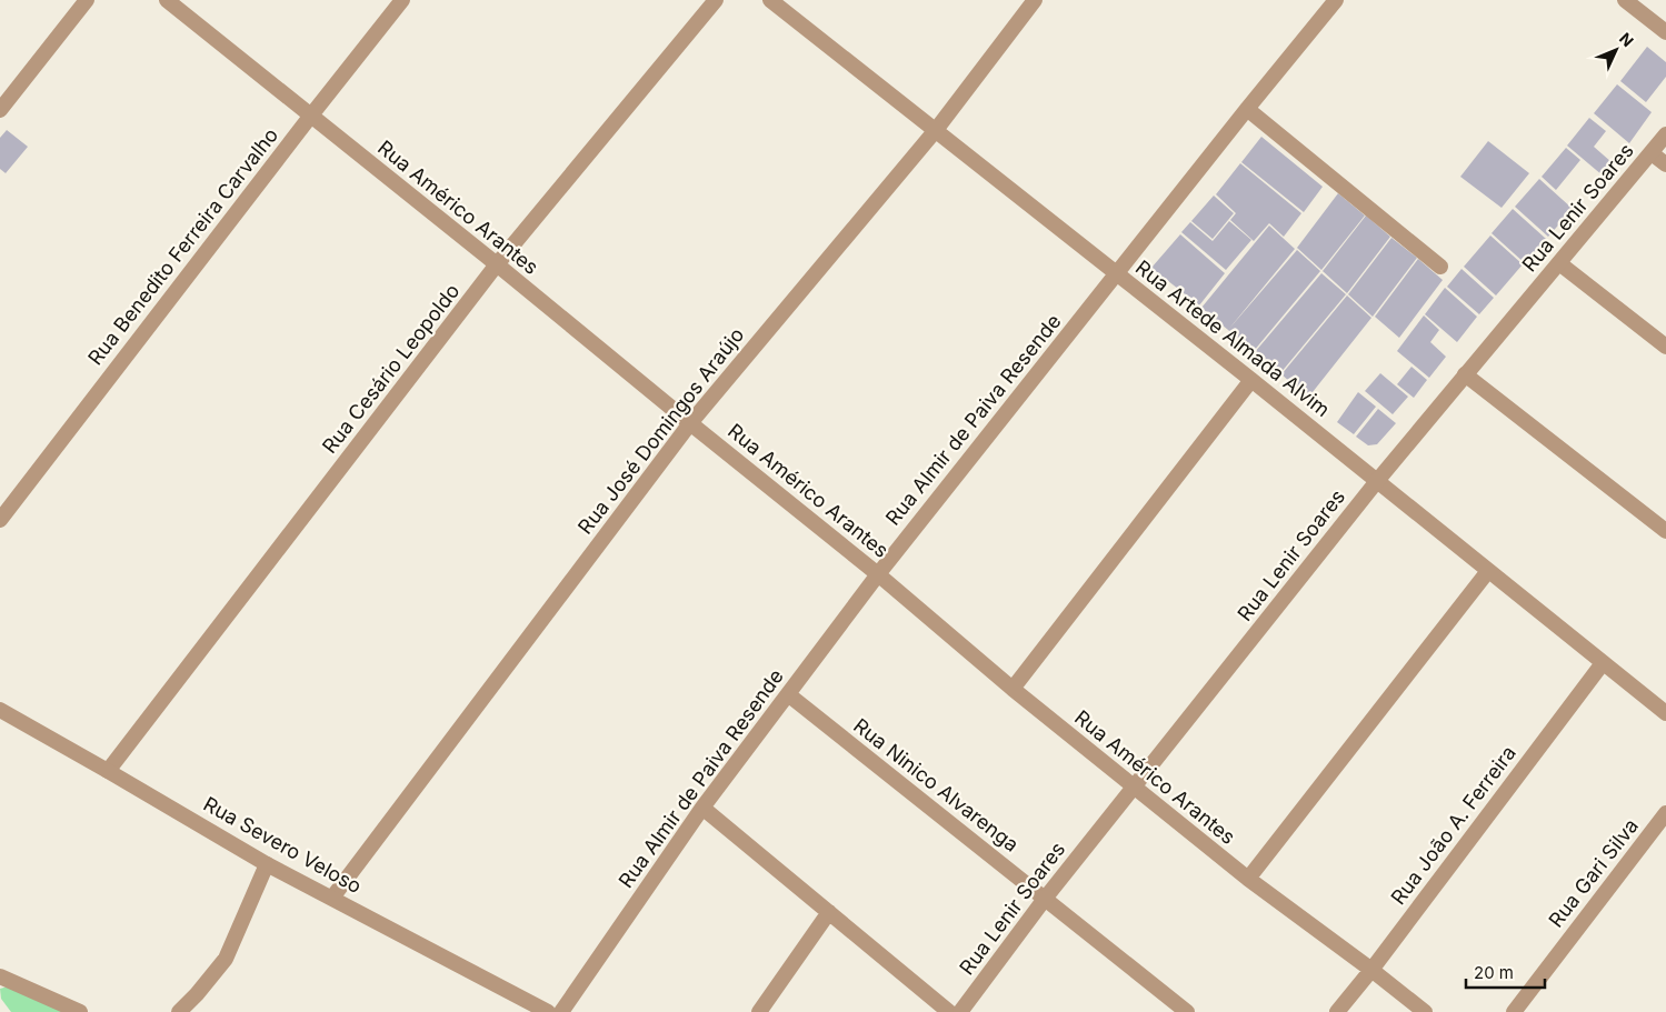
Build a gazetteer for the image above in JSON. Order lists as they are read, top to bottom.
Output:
{
  "streets": {
    "street": [
      "Rua Américo Arantes",
      "Rua Lenir Soares",
      "Rua Benedito Ferreira Carvalho",
      "Rua Artede Almada Alvim",
      "Rua Cesário Leopoldo",
      "Rua Almir de Paiva Resende",
      "Rua José Domingos Araújo",
      "Rua Ninico Alvarenga",
      "Rua João A. Ferreira",
      "Rua Severo Veloso",
      "Rua Gari Silva"
    ]
  },
  "crossings": [
    ["Rua Américo Arantes", "Rua Lenir Soares"],
    ["Rua Américo Arantes", "Rua Benedito Ferreira Carvalho"],
    ["Rua Américo Arantes", "Rua Cesário Leopoldo"],
    ["Rua Américo Arantes", "Rua Almir de Paiva Resende"],
    ["Rua Américo Arantes", "Rua José Domingos Araújo"],
    ["Rua Américo Arantes", "Rua João A. Ferreira"],
    ["Rua Lenir Soares", "Rua Artede Almada Alvim"],
    ["Rua Lenir Soares", "Rua Ninico Alvarenga"],
    ["Rua Artede Almada Alvim", "Rua Almir de Paiva Resende"],
    ["Rua Artede Almada Alvim", "Rua José Domingos Araújo"],
    ["Rua Artede Almada Alvim", "Rua João A. Ferreira"],
    ["Rua Cesário Leopoldo", "Rua Severo Veloso"],
    ["Rua Almir de Paiva Resende", "Rua Ninico Alvarenga"],
    ["Rua José Domingos Araújo", "Rua Severo Veloso"]
  ],
  "scale_bar": "20 m",
  "north": "top right"
}
